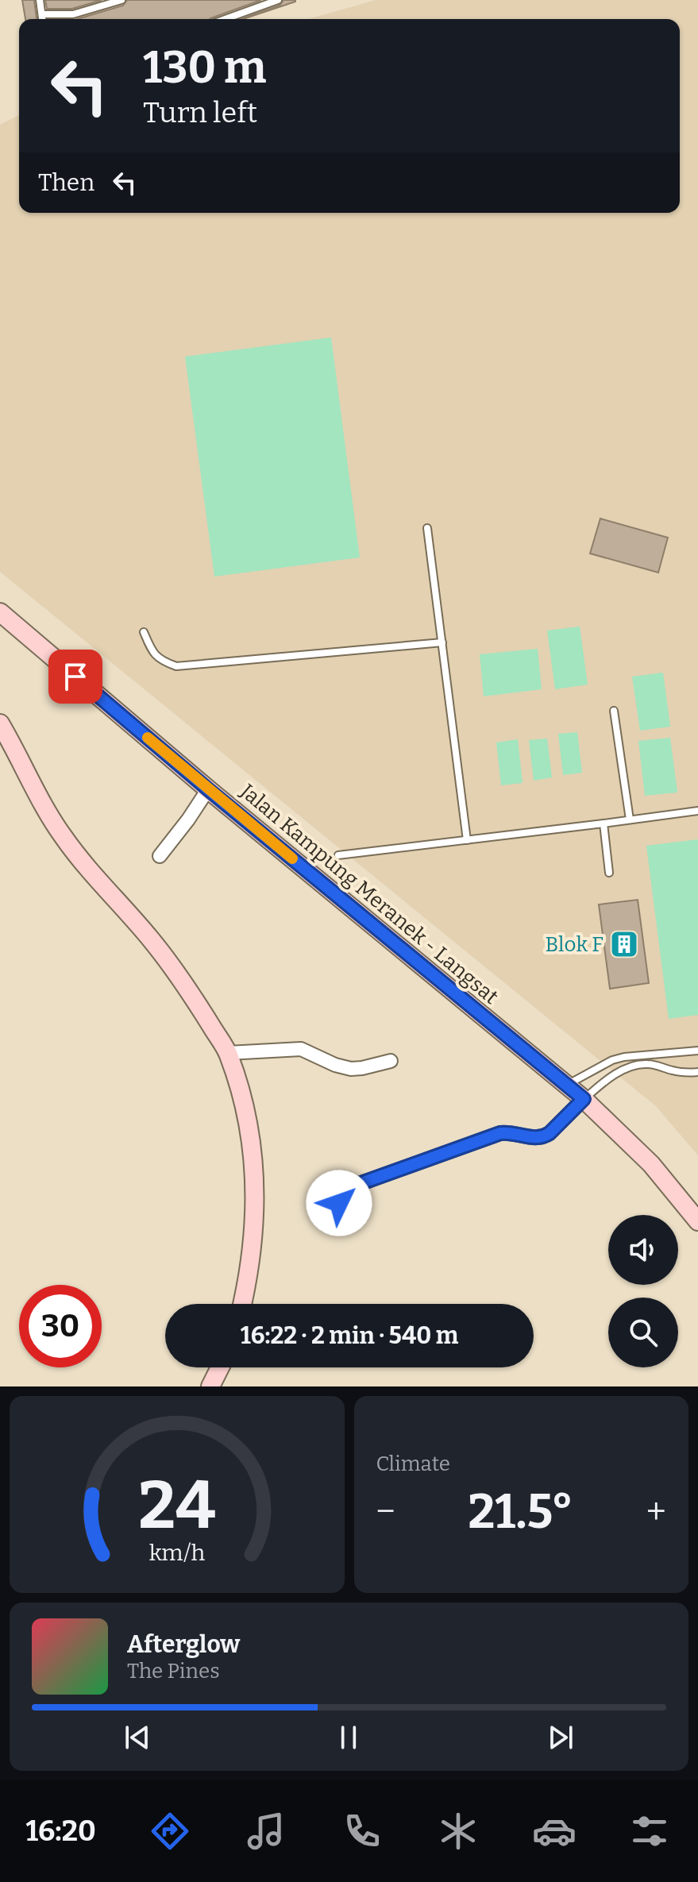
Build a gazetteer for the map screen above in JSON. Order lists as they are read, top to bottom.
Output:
{
  "streets": {
    "main road": ["Jalan Kampung Meranek - Langsat"]
  },
  "places": {
    "building": ["Blok F"]
  },
  "page": {
    "turn": ["130 m", "Turn left"],
    "then": "Then",
    "limit": "30",
    "trip": "16:22 · 2 min · 540 m",
    "tile": "Climate",
    "heat": ["−", "21.5°", "+"],
    "song": ["Afterglow", "The Pines"],
    "tabs": "16:20",
    "gauge": ["24", "km/h"]
  }
}
